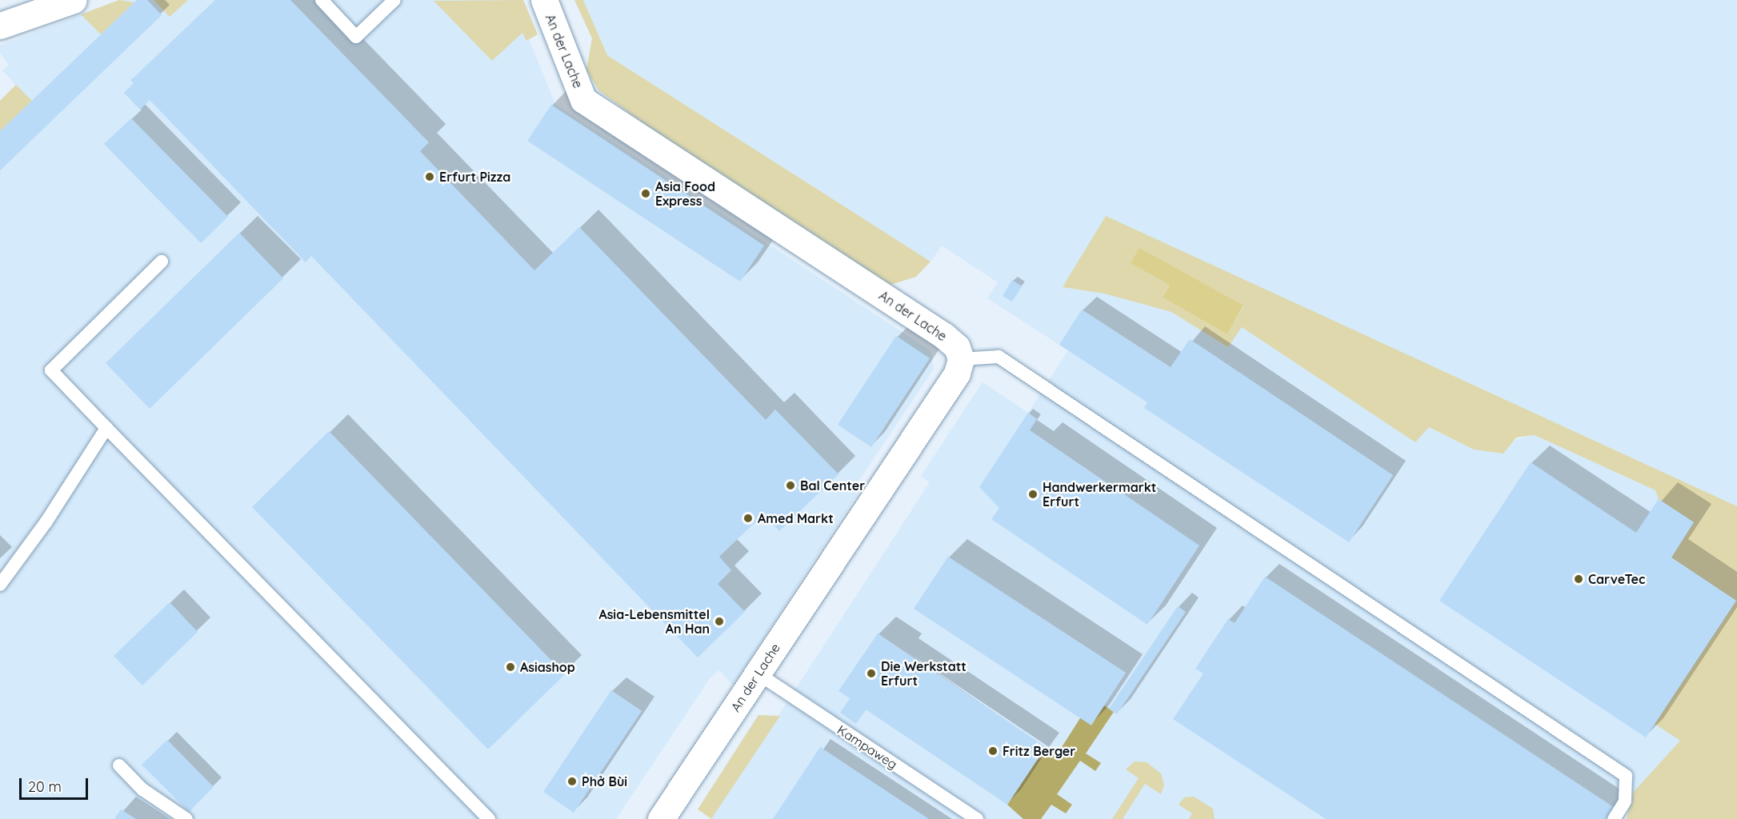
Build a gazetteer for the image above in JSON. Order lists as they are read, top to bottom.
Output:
{
  "streets": {
    "street": ["An der Lache"],
    "lane": ["Kampaweg"]
  },
  "crossings": [
    ["An der Lache", "Kampaweg"]
  ],
  "places": [
    "Erfurt Pizza",
    "Asia Food Express",
    "Bal Center",
    "Handwerkermarkt Erfurt",
    "Amed Markt",
    "CarveTec",
    "Asia-Lebensmittel An Han",
    "Asiashop",
    "Die Werkstatt Erfurt",
    "Fritz Berger",
    "Phở Bùi"
  ],
  "scale_bar": "20 m"
}
